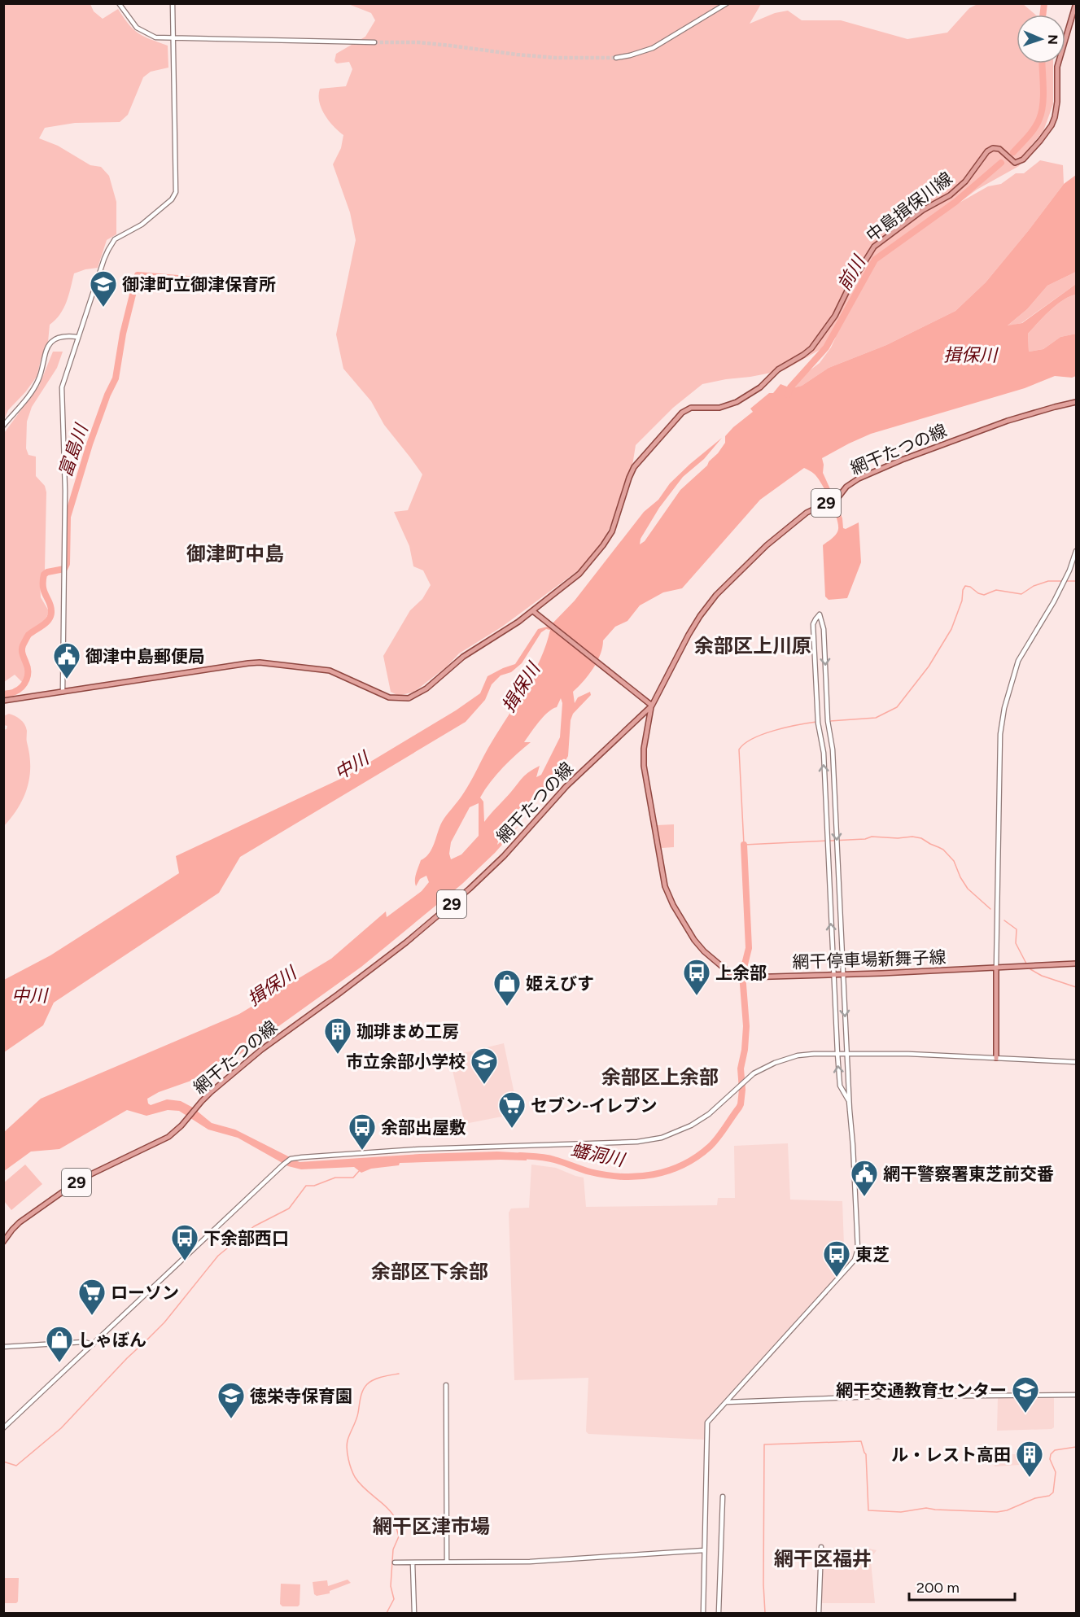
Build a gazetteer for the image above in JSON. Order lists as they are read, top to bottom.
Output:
{
  "streets": {
    "main road": [
      "中島揖保川線",
      "網干たつの線",
      "29",
      "網干停車場新舞子線"
    ]
  },
  "crossings": [
    ["網干たつの線", "網干停車場新舞子線"]
  ],
  "districts": [
    "御津町中島",
    "余部区上川原",
    "余部区上余部",
    "余部区下余部",
    "網干区津市場",
    "網干区福井"
  ],
  "water": [
    "前川",
    "揖保川",
    "富島川",
    "中川",
    "蟠洞川"
  ],
  "places": {
    "school or university": [
      "御津町立御津保育所",
      "市立余部小学校",
      "網干交通教育センター",
      "徳栄寺保育園"
    ],
    "public building": ["御津中島郵便局", "網干警察署東芝前交番"],
    "bus stop": [
      "上余部",
      "余部出屋敷",
      "下余部西口",
      "東芝"
    ],
    "shop": ["姫えびす", "しゃぼん"],
    "building": ["珈琲まめ工房", "ル・レスト高田"],
    "supermarket": ["セブン-イレブン", "ローソン"]
  },
  "scale_bar": "200 m",
  "north": "right"
}
